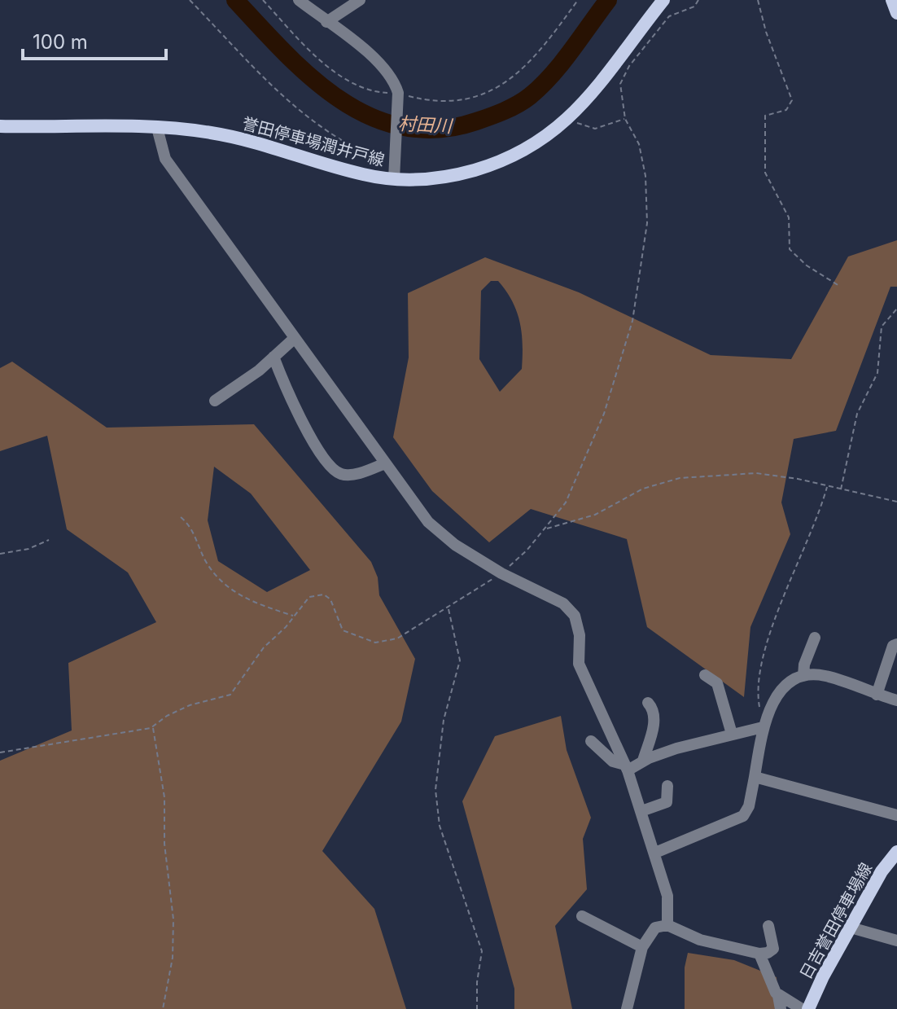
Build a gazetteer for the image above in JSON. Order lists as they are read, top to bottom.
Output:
{
  "streets": {
    "main road": ["誉田停車場潤井戸線", "日吉誉田停車場線"]
  },
  "water": ["村田川"],
  "scale_bar": "100 m"
}
